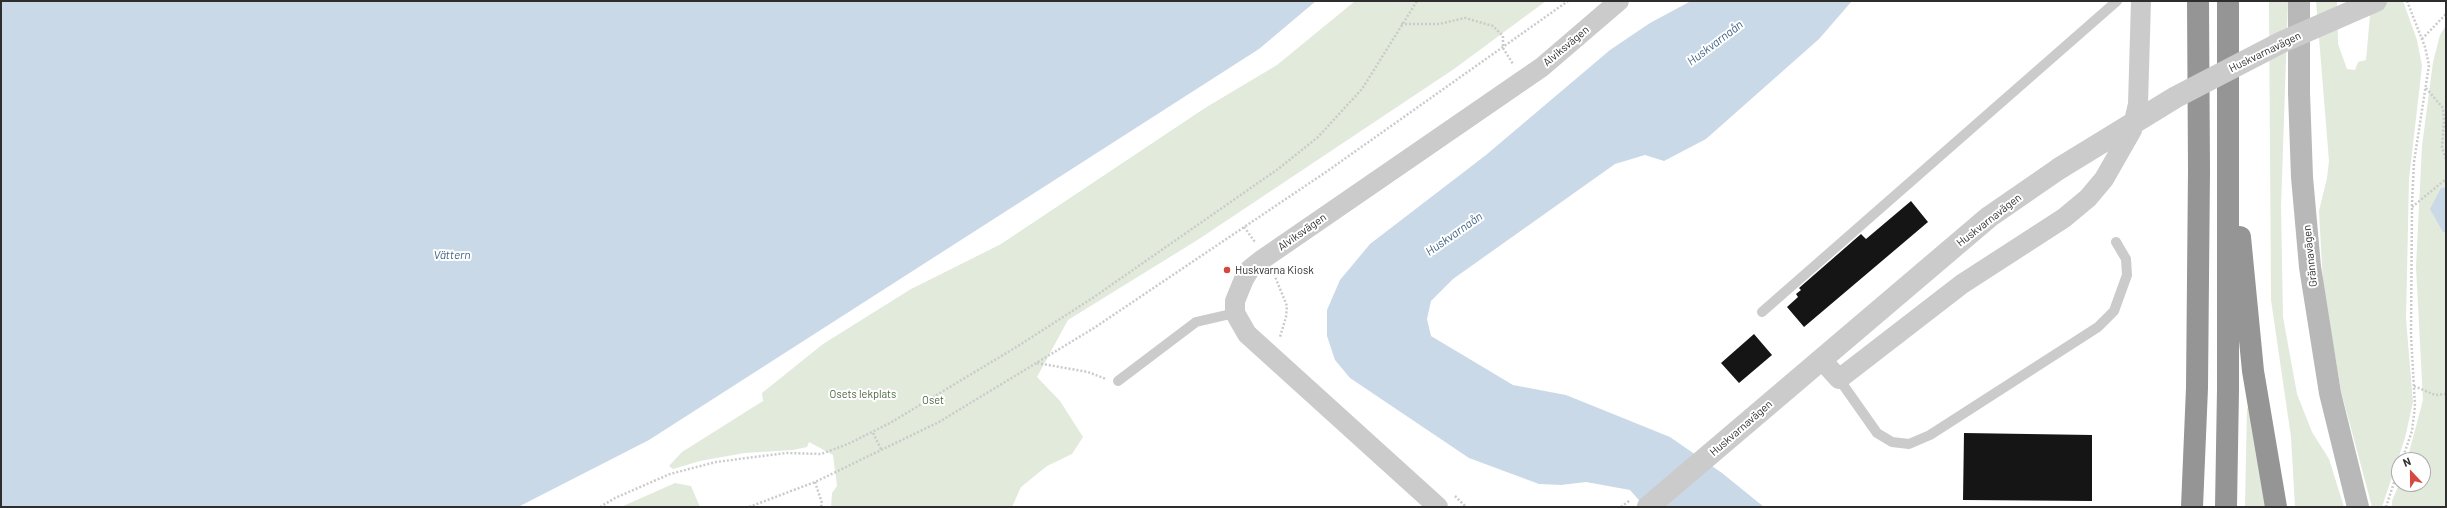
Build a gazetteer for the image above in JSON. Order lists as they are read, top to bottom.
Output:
{
  "streets": {
    "main road": ["Grännavägen"],
    "street": ["Alviksvägen", "Huskvarnavägen"]
  },
  "water": ["Huskvarnaån", "Vättern"],
  "parks": ["Osets lekplats", "Oset"],
  "places": ["Huskvarna Kiosk"],
  "north": "top"
}
